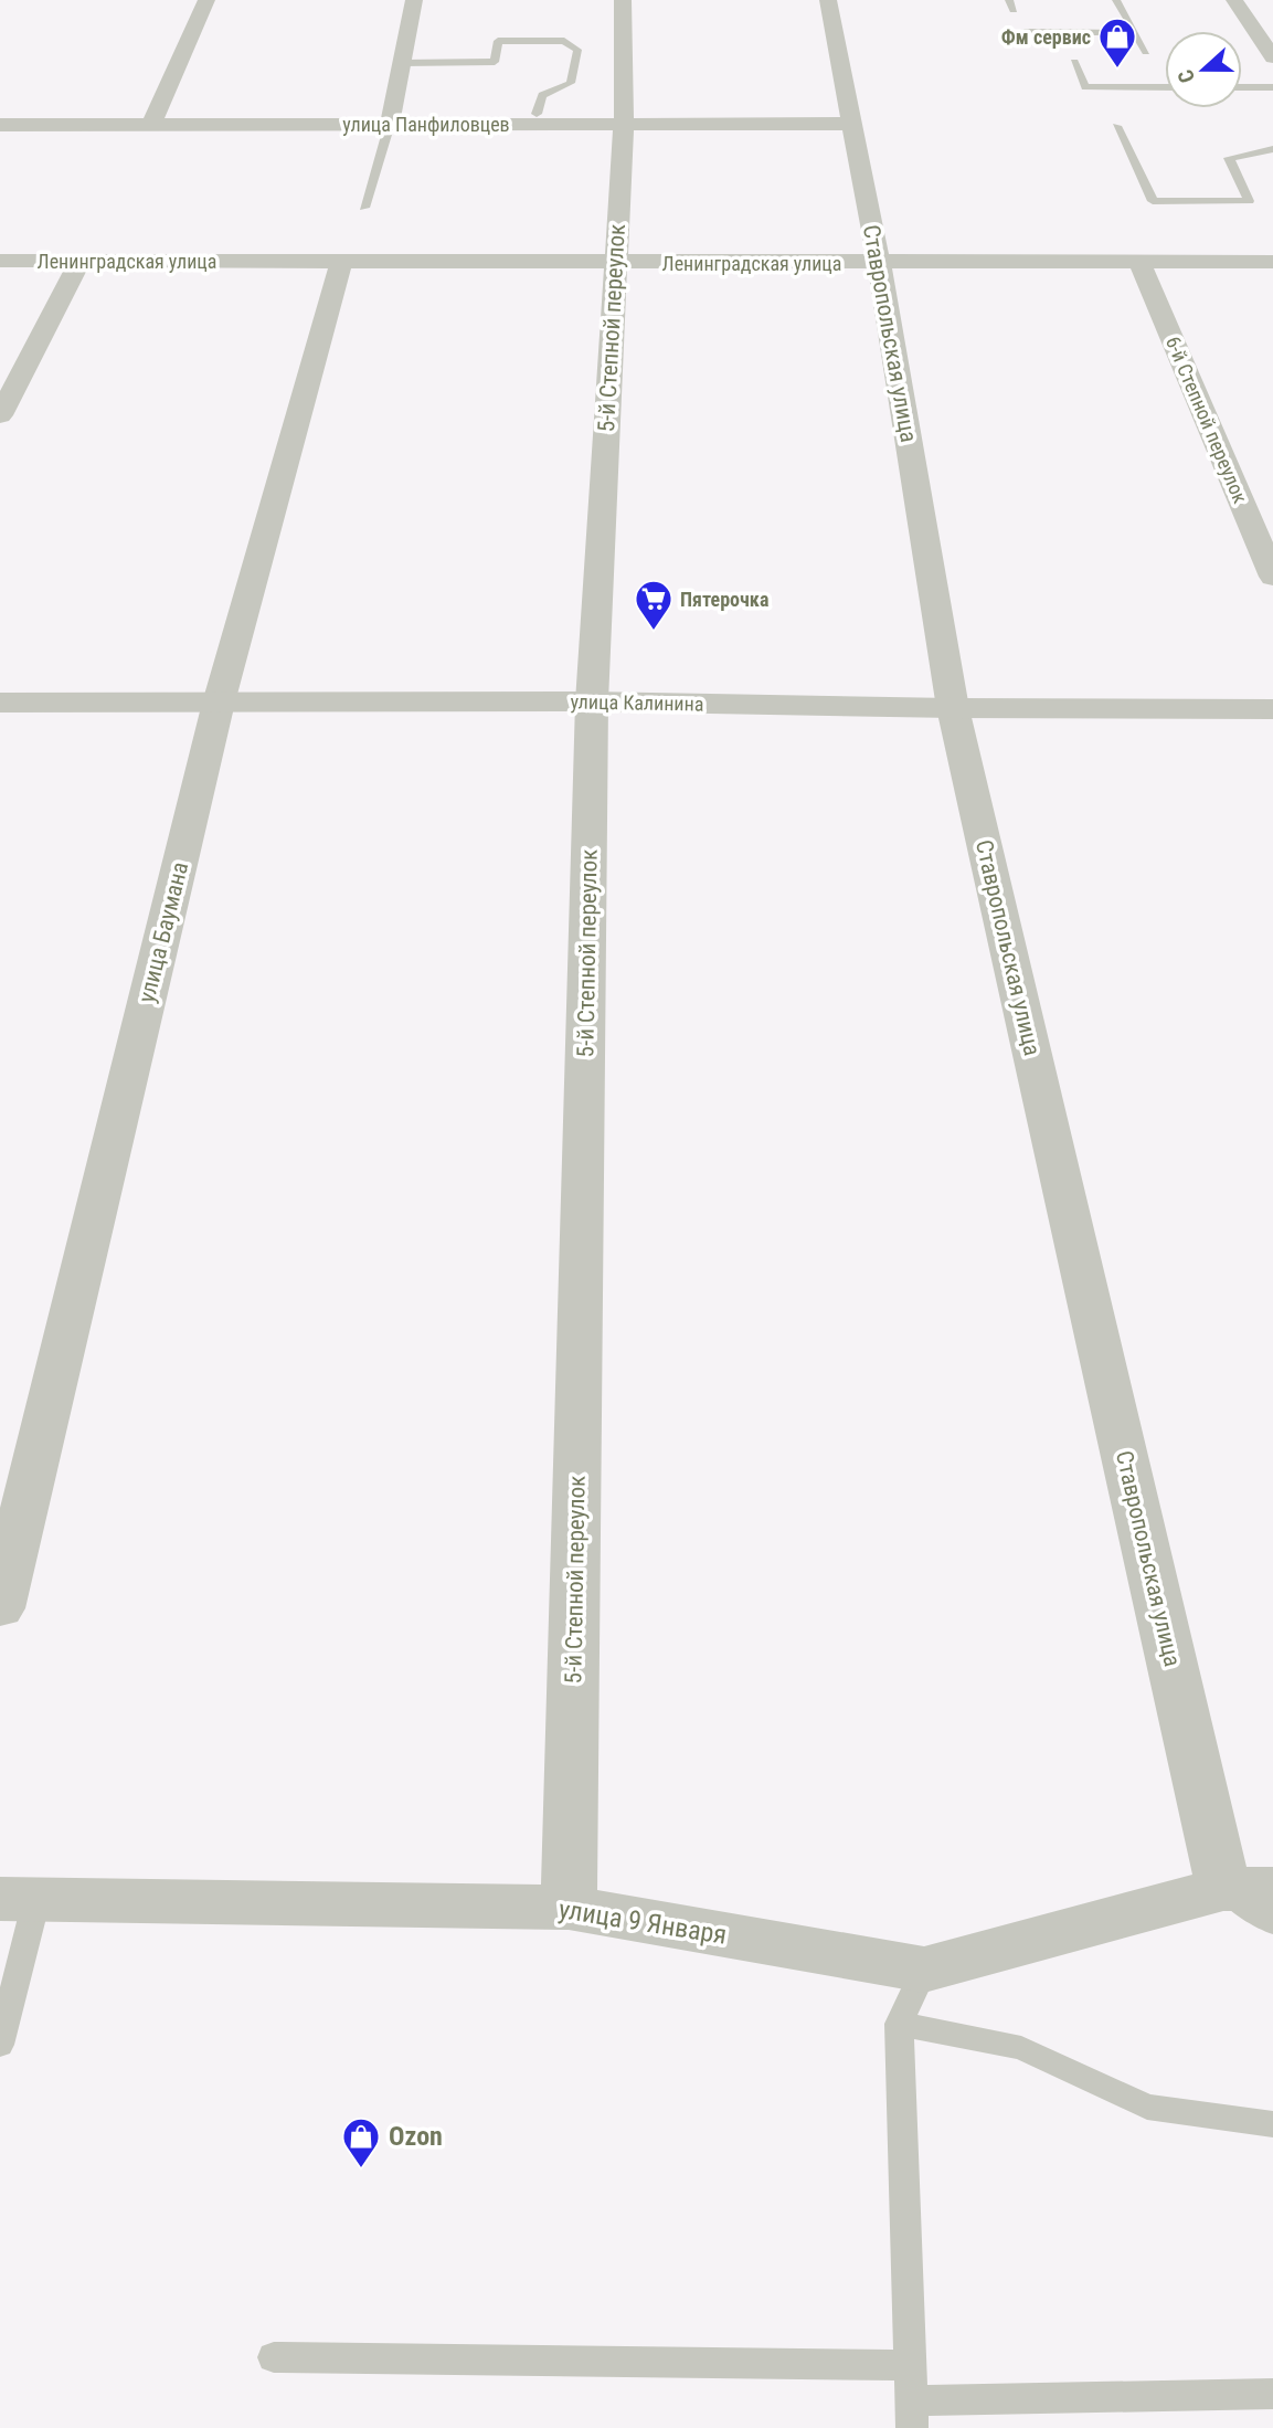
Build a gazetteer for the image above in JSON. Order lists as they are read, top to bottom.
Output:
{
  "streets": {
    "street": [
      "улица Панфиловцев",
      "Ленинградская улица",
      "5-й Степной переулок",
      "Ставропольская улица",
      "6-й Степной переулок",
      "улица Калинина",
      "улица Баумана",
      "улица 9 Января"
    ]
  },
  "crossings": [
    ["улица Панфиловцев", "5-й Степной переулок"],
    ["улица Панфиловцев", "Ставропольская улица"],
    ["Ленинградская улица", "5-й Степной переулок"],
    ["Ленинградская улица", "Ставропольская улица"],
    ["Ленинградская улица", "6-й Степной переулок"],
    ["Ленинградская улица", "улица Баумана"],
    ["5-й Степной переулок", "улица Калинина"],
    ["5-й Степной переулок", "улица 9 Января"],
    ["Ставропольская улица", "улица Калинина"],
    ["Ставропольская улица", "улица 9 Января"],
    ["улица Калинина", "улица Баумана"]
  ],
  "places": {
    "shop": ["Фм сервис", "Ozon"],
    "supermarket": ["Пятерочка"]
  },
  "north": "left"
}
